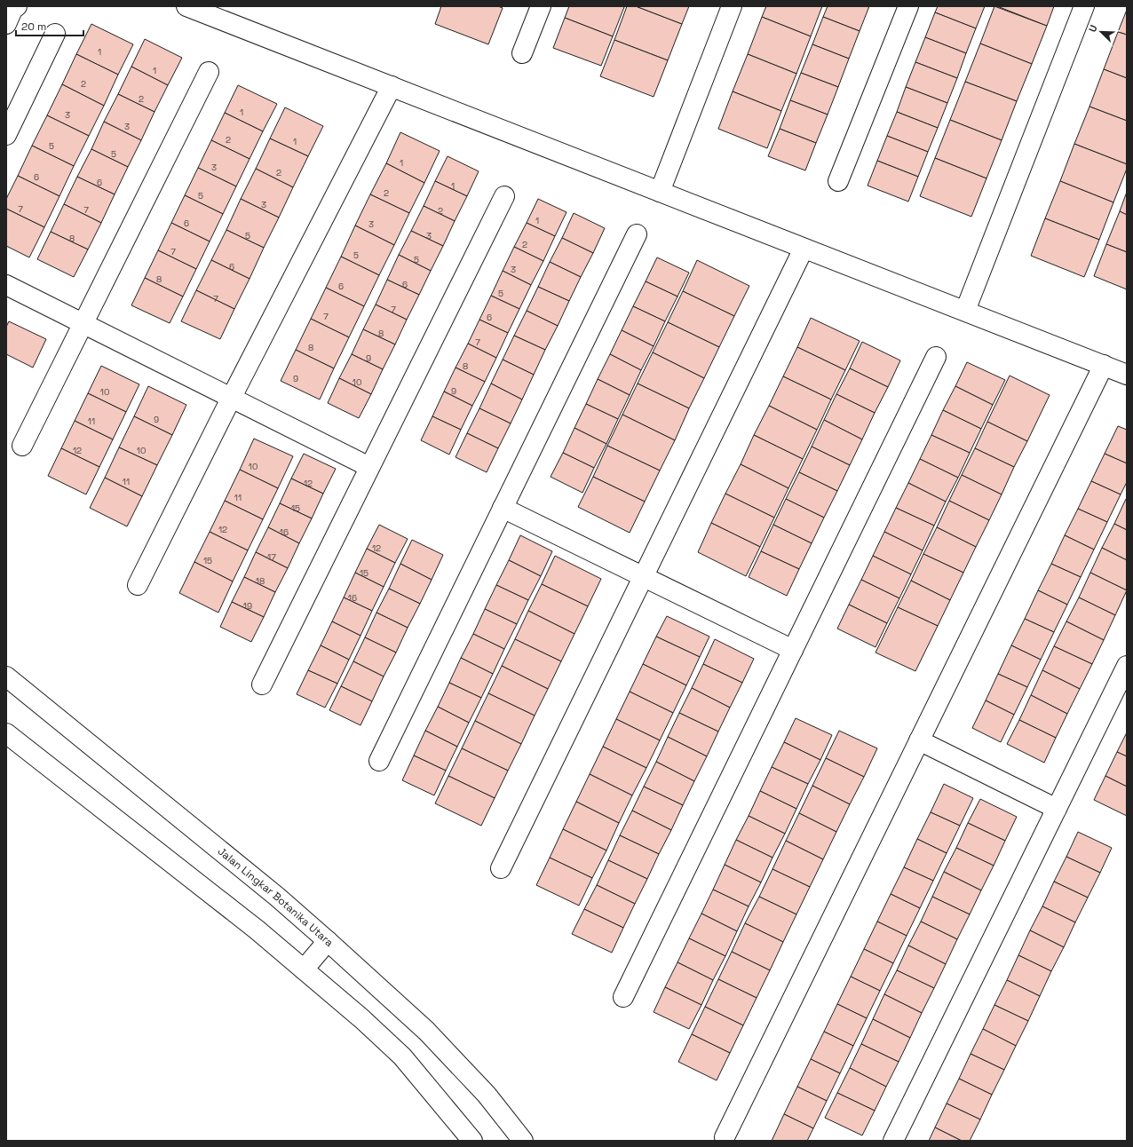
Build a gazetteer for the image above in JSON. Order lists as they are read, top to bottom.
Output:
{
  "streets": {
    "street": ["Jalan Lingkar Botanika Utara"]
  },
  "house_numbers": [
    "1",
    "1",
    "2",
    "2",
    "1",
    "3",
    "3",
    "2",
    "1",
    "5",
    "5",
    "1",
    "3",
    "2",
    "6",
    "6",
    "1",
    "2",
    "5",
    "3",
    "7",
    "7",
    "2",
    "1",
    "6",
    "3",
    "5",
    "3",
    "8",
    "2",
    "7",
    "5",
    "5",
    "6",
    "3",
    "8",
    "6",
    "6",
    "5",
    "7",
    "7",
    "7",
    "6",
    "8",
    "7",
    "8",
    "9",
    "8",
    "9",
    "10",
    "9",
    "10",
    "9",
    "11",
    "12",
    "10",
    "10",
    "11",
    "12",
    "11",
    "15",
    "12",
    "16",
    "12",
    "17",
    "15",
    "15",
    "18",
    "16",
    "19"
  ],
  "scale_bar": "20 m",
  "north": "top left"
}
